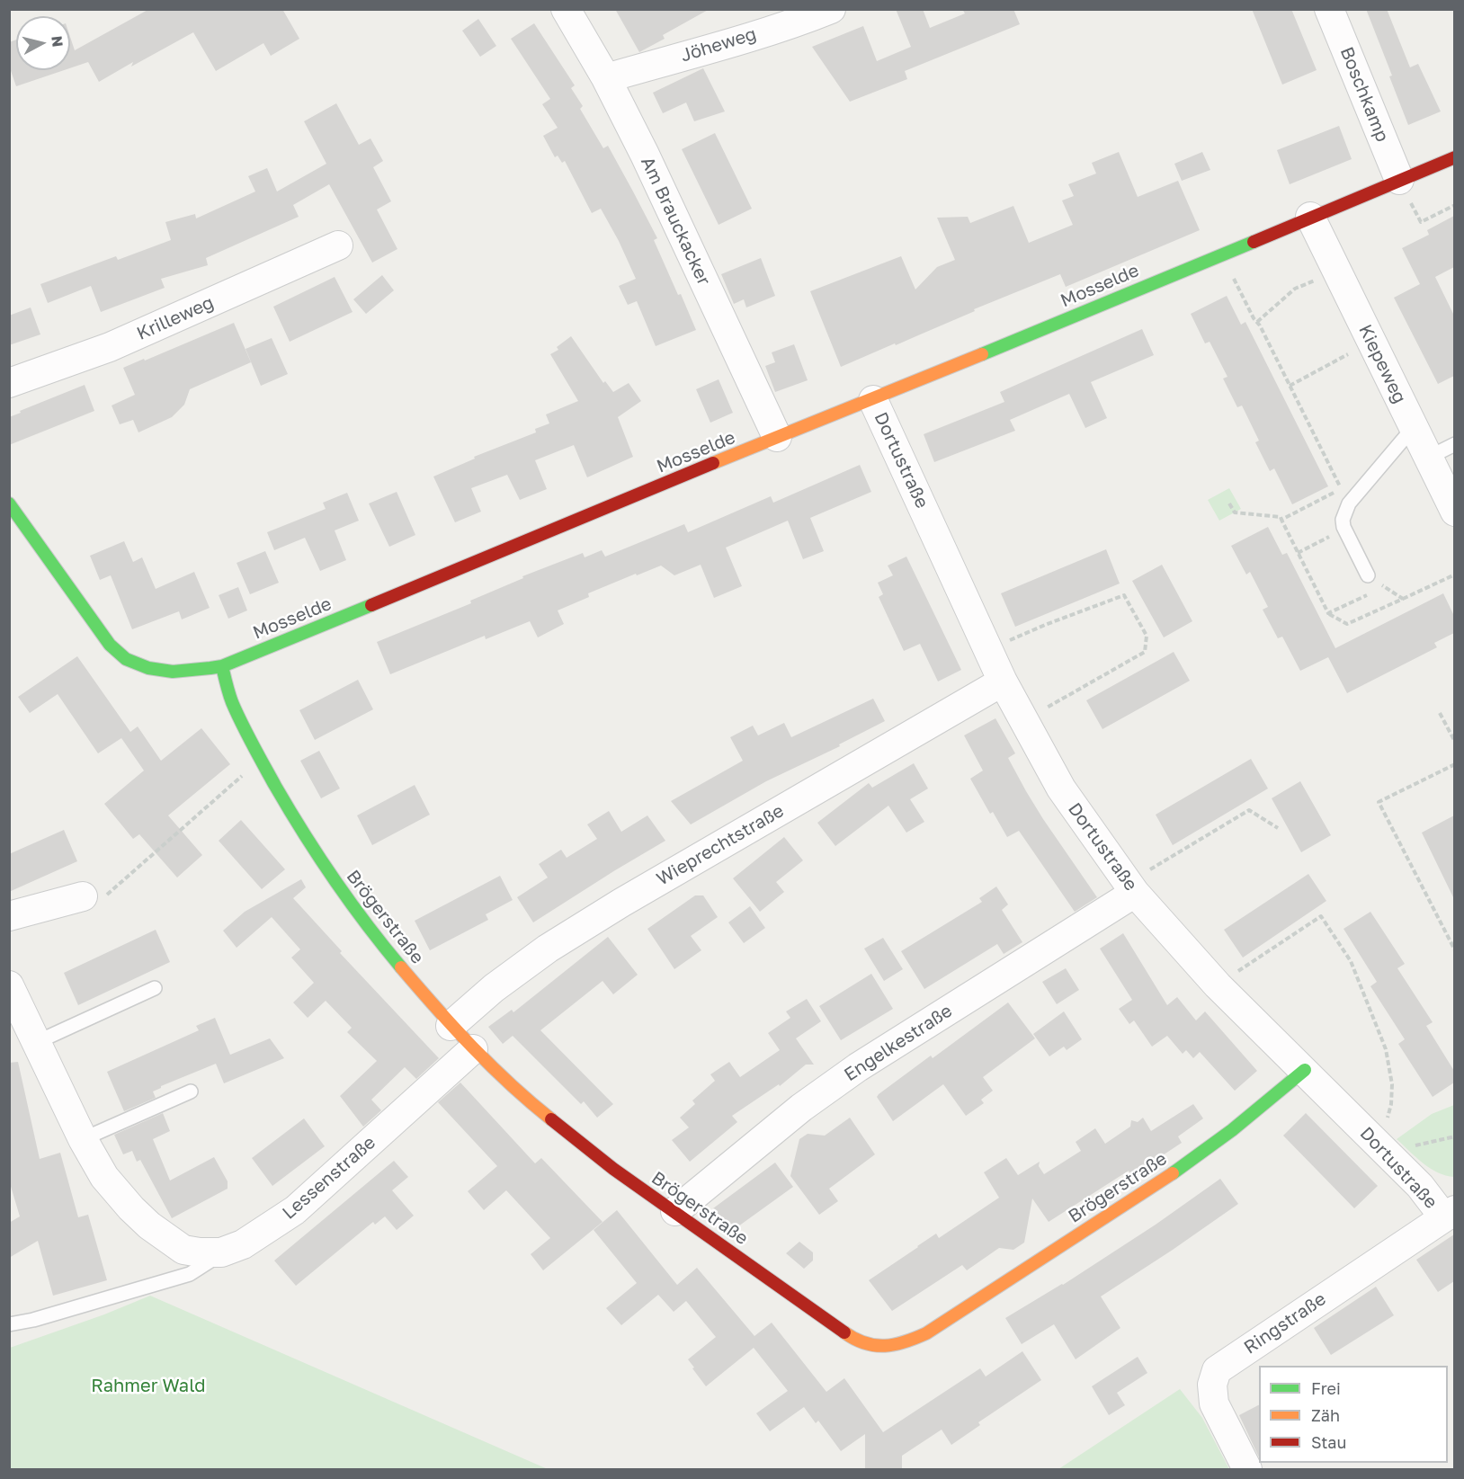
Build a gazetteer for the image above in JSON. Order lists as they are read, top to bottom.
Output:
{
  "streets": {
    "street": [
      "Jöheweg",
      "Boschkamp",
      "Am Brauckacker",
      "Mosselde",
      "Krilleweg",
      "Kiepeweg",
      "Dortustraße",
      "Wieprechtstraße",
      "Brögerstraße",
      "Engelkestraße",
      "Lessenstraße",
      "Ringstraße"
    ]
  },
  "crossings": [
    ["Jöheweg", "Am Brauckacker"],
    ["Boschkamp", "Mosselde"],
    ["Am Brauckacker", "Mosselde"],
    ["Mosselde", "Kiepeweg"],
    ["Mosselde", "Dortustraße"],
    ["Mosselde", "Brögerstraße"],
    ["Dortustraße", "Wieprechtstraße"],
    ["Dortustraße", "Brögerstraße"],
    ["Dortustraße", "Engelkestraße"],
    ["Dortustraße", "Ringstraße"],
    ["Wieprechtstraße", "Brögerstraße"],
    ["Brögerstraße", "Engelkestraße"],
    ["Brögerstraße", "Lessenstraße"]
  ],
  "parks": ["Rahmer Wald"],
  "legend": ["Frei", "Zäh", "Stau"],
  "north": "right"
}
